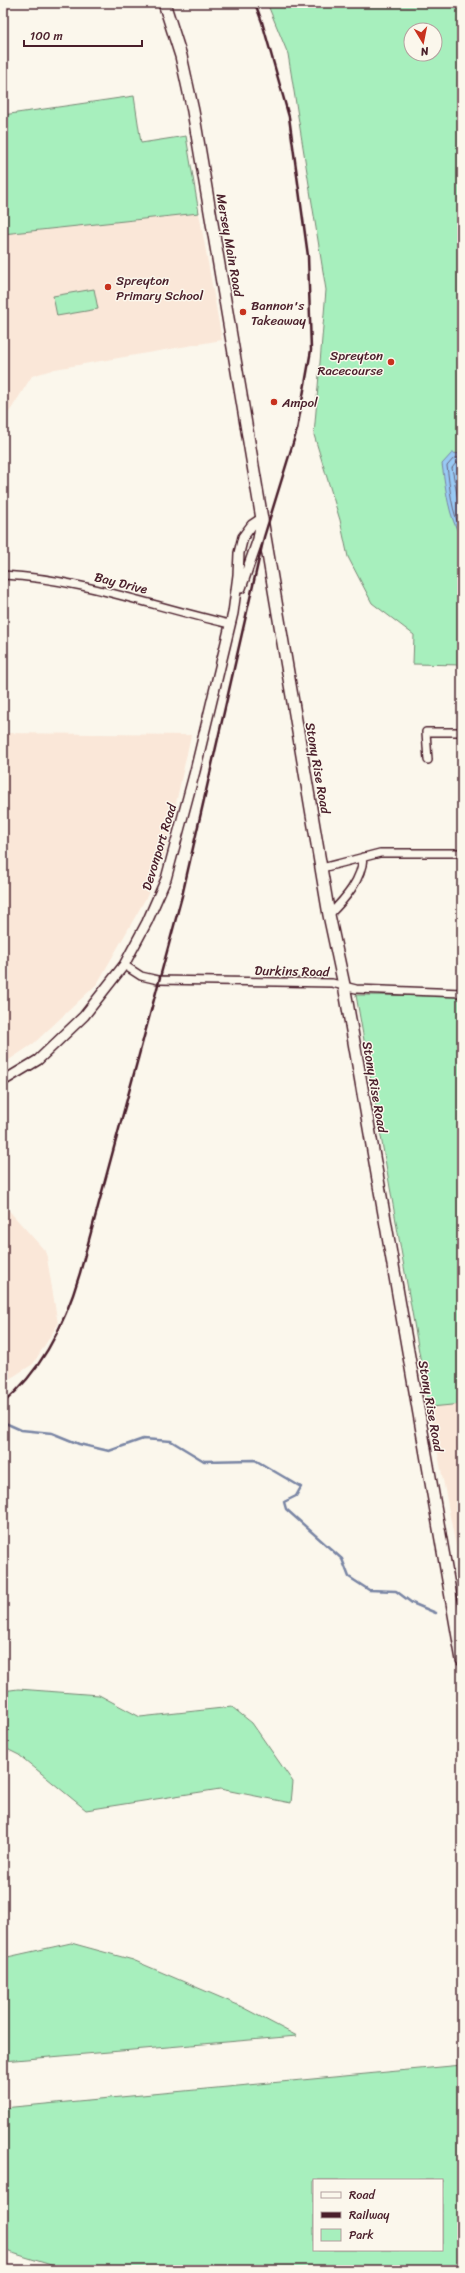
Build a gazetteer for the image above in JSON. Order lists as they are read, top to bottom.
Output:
{
  "streets": {
    "main road": ["Mersey Main Road", "Stony Rise Road", "Devonport Road"],
    "street": ["Bay Drive", "Durkins Road"]
  },
  "crossings": [
    ["Mersey Main Road", "Stony Rise Road"],
    ["Mersey Main Road", "Devonport Road"],
    ["Bay Drive", "Devonport Road"],
    ["Stony Rise Road", "Devonport Road"],
    ["Stony Rise Road", "Durkins Road"],
    ["Devonport Road", "Durkins Road"]
  ],
  "places": [
    "Spreyton Primary School",
    "Bannon's Takeaway",
    "Spreyton Racecourse",
    "Ampol"
  ],
  "legend": ["Road", "Railway", "Park"],
  "scale_bar": "100 m",
  "north": "bottom"
}
